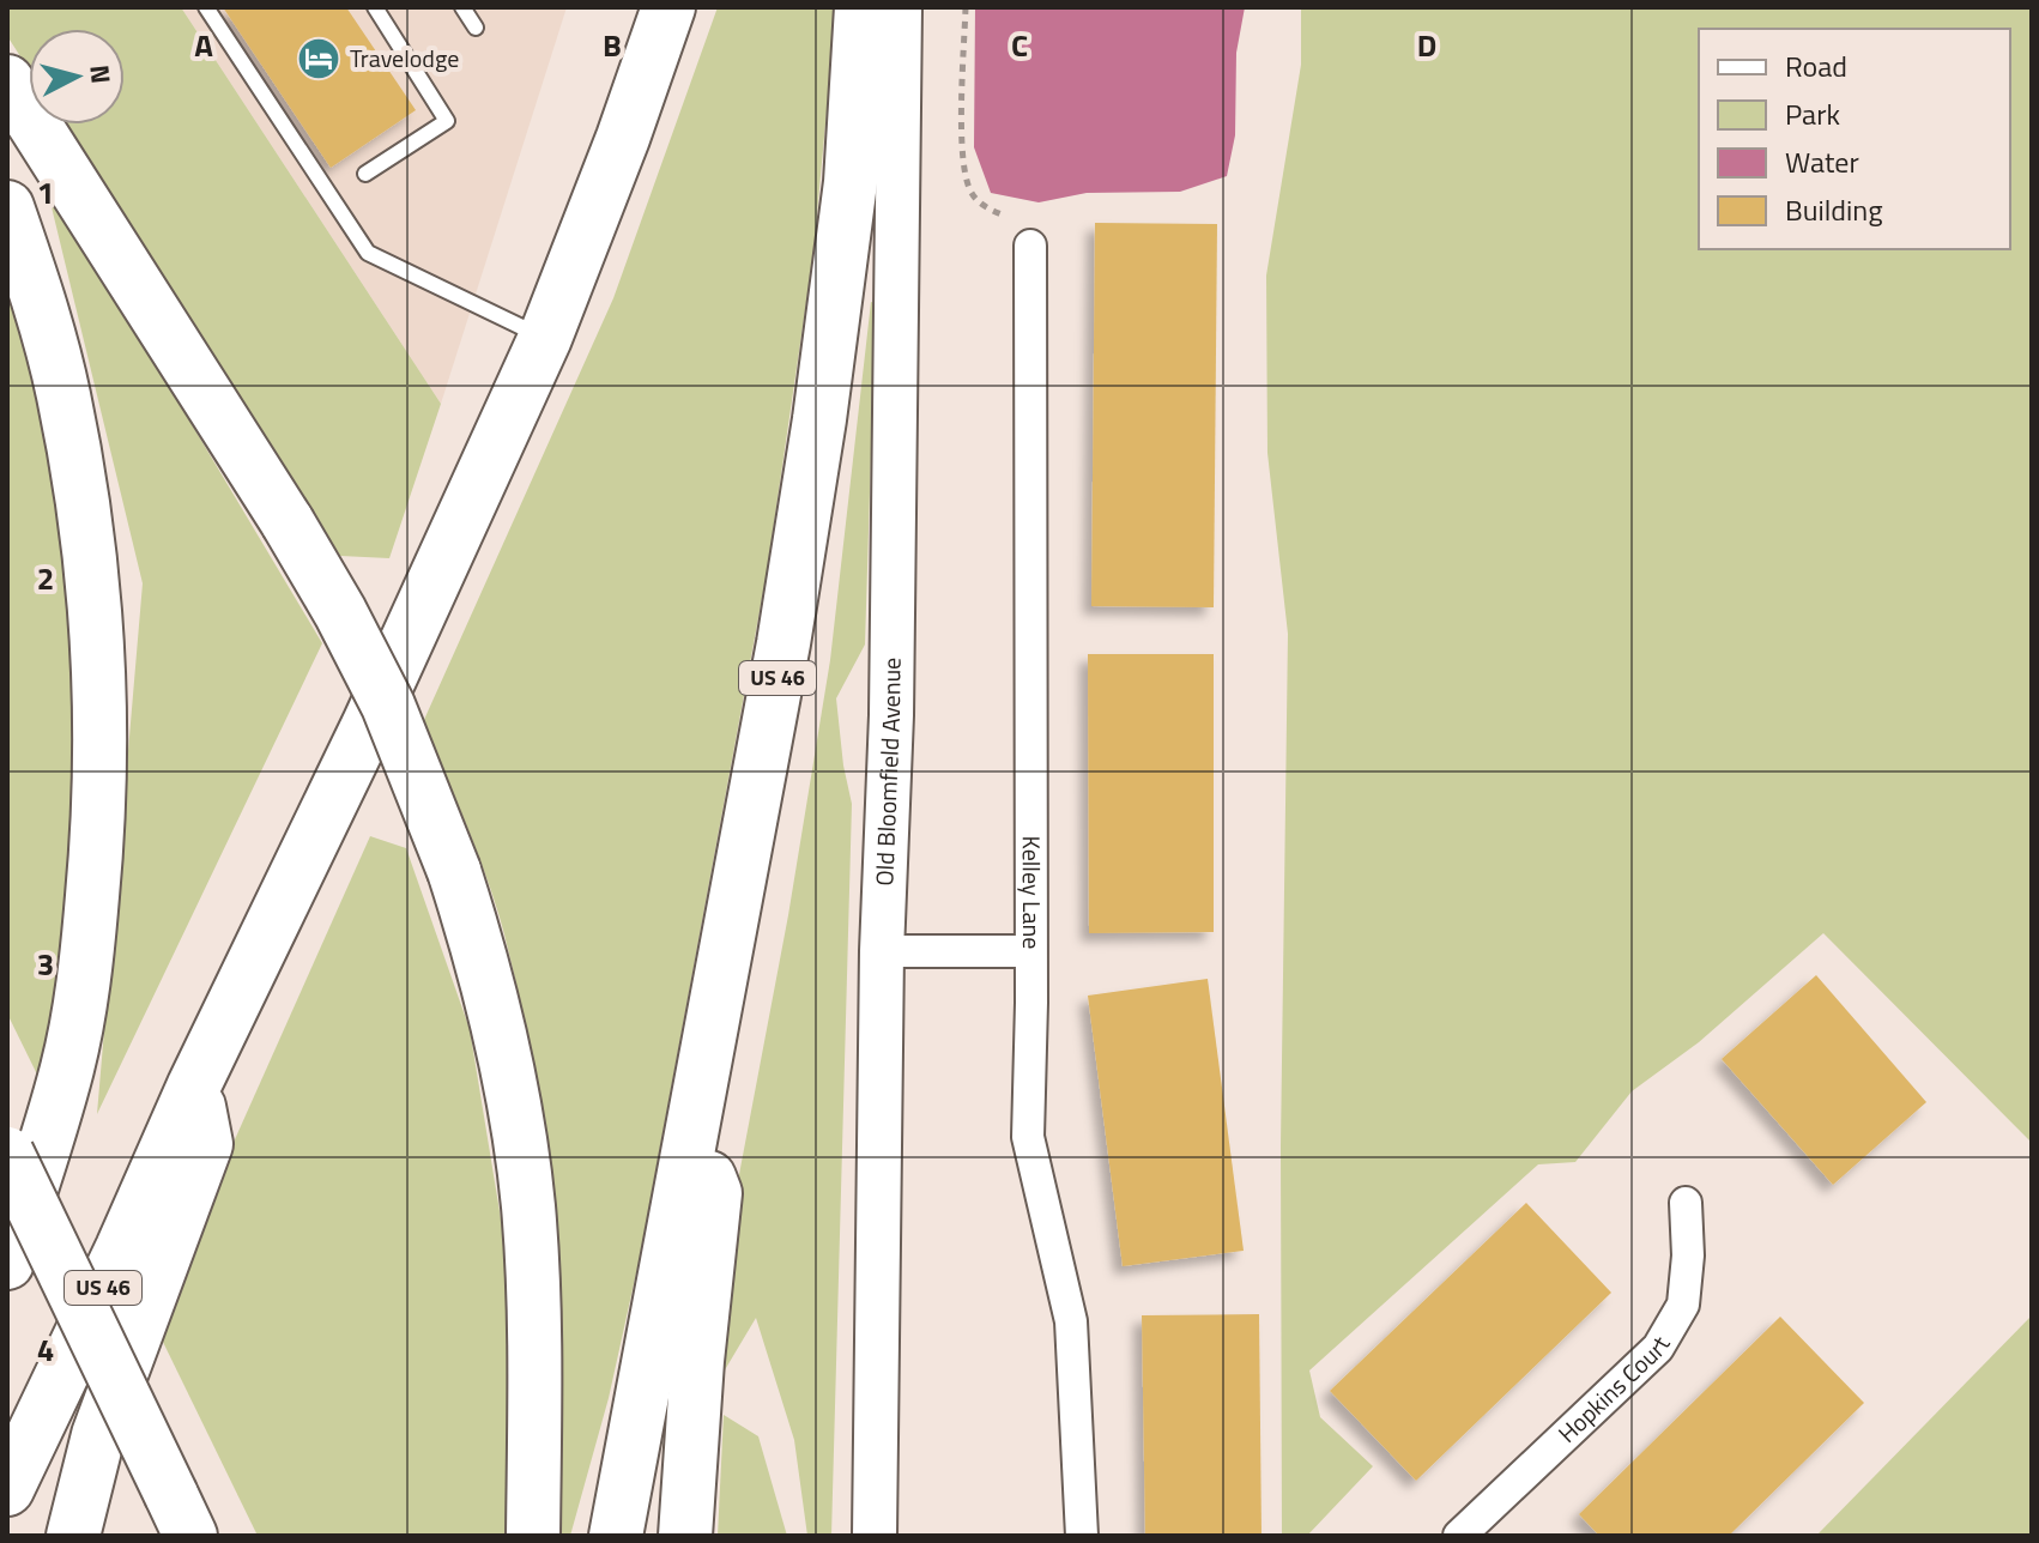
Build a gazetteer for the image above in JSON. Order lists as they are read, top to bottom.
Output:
{
  "streets": {
    "highway": ["US 46"],
    "street": ["Old Bloomfield Avenue", "Kelley Lane", "Hopkins Court"]
  },
  "places": {
    "hotel": ["Travelodge"]
  },
  "legend": [
    "Road",
    "Park",
    "Water",
    "Building"
  ],
  "north": "right",
  "grid": {
    "columns": [
      "A",
      "B",
      "C",
      "D"
    ],
    "rows": [
      "1",
      "2",
      "3",
      "4"
    ]
  }
}
